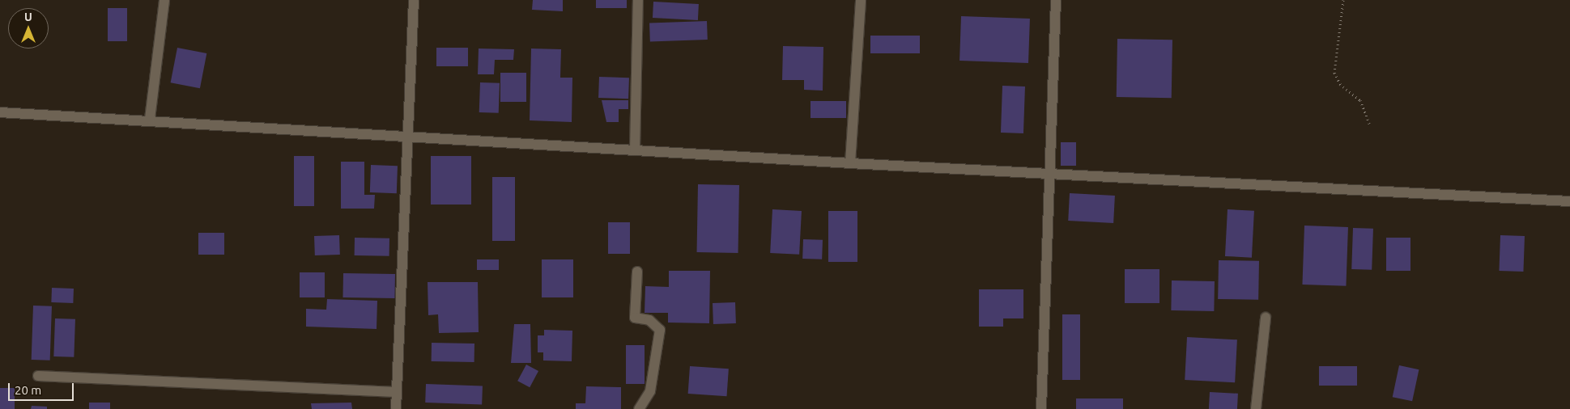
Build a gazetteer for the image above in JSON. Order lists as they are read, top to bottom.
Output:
{
  "scale_bar": "20 m",
  "north": "top"
}
